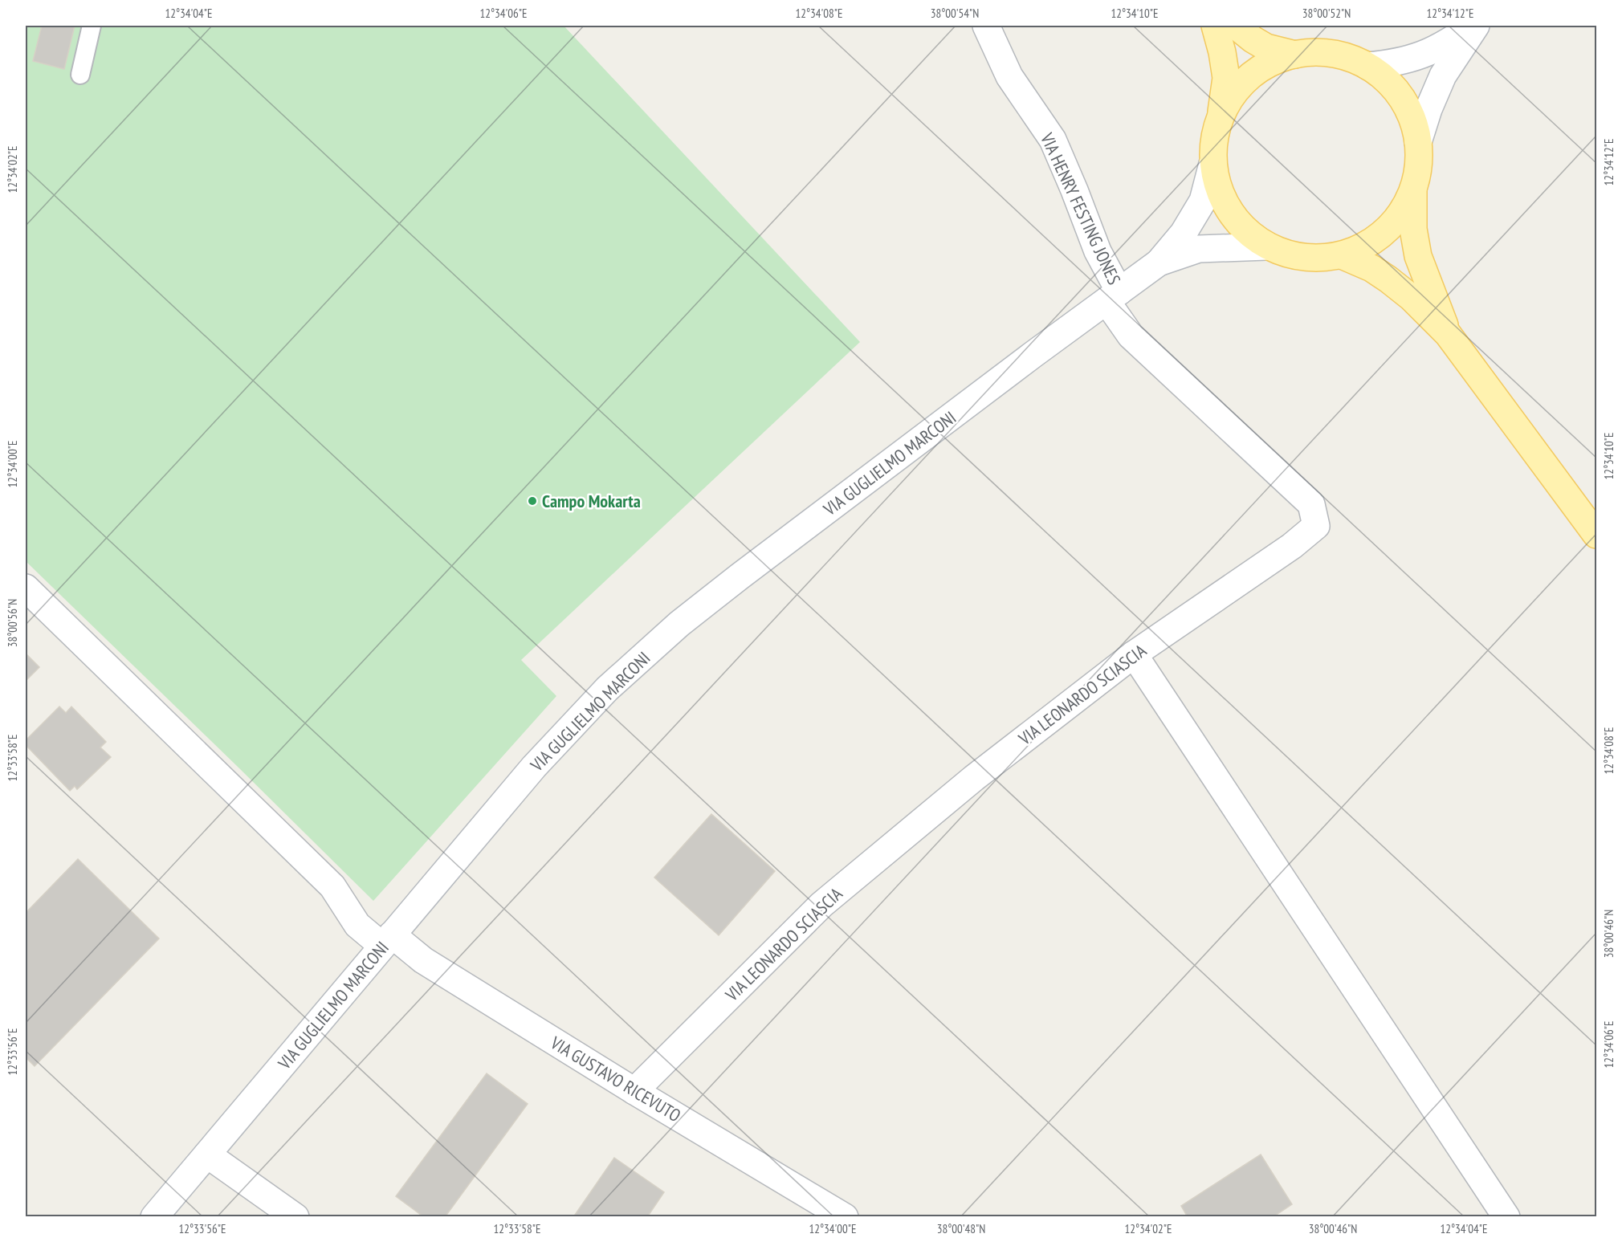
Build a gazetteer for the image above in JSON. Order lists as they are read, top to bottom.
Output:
{
  "streets": {
    "street": [
      "VIA HENRY FESTING JONES",
      "VIA GUGLIELMO MARCONI",
      "VIA LEONARDO SCIASCIA",
      "VIA GUSTAVO RICEVUTO"
    ]
  },
  "crossings": [
    ["VIA HENRY FESTING JONES", "VIA GUGLIELMO MARCONI"],
    ["VIA HENRY FESTING JONES", "VIA LEONARDO SCIASCIA"],
    ["VIA GUGLIELMO MARCONI", "VIA LEONARDO SCIASCIA"],
    ["VIA GUGLIELMO MARCONI", "VIA GUSTAVO RICEVUTO"],
    ["VIA LEONARDO SCIASCIA", "VIA GUSTAVO RICEVUTO"]
  ],
  "places": ["Campo Mokarta"],
  "coordinates": [
    "12°34'04\"E",
    "12°34'06\"E",
    "12°34'08\"E",
    "38°00'54\"N",
    "12°34'10\"E",
    "38°00'52\"N",
    "12°34'12\"E",
    "12°34'02\"E",
    "12°34'00\"E",
    "38°00'56\"N",
    "12°33'58\"E",
    "38°00'46\"N",
    "12°33'56\"E",
    "38°00'48\"N"
  ]
}
